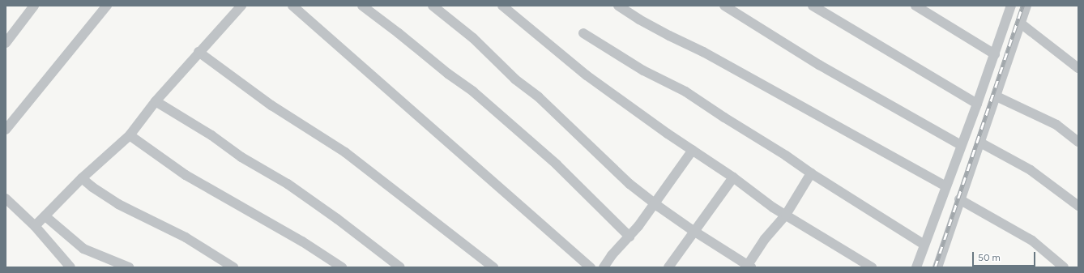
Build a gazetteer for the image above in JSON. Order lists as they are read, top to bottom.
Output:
{
  "scale_bar": "50 m"
}
